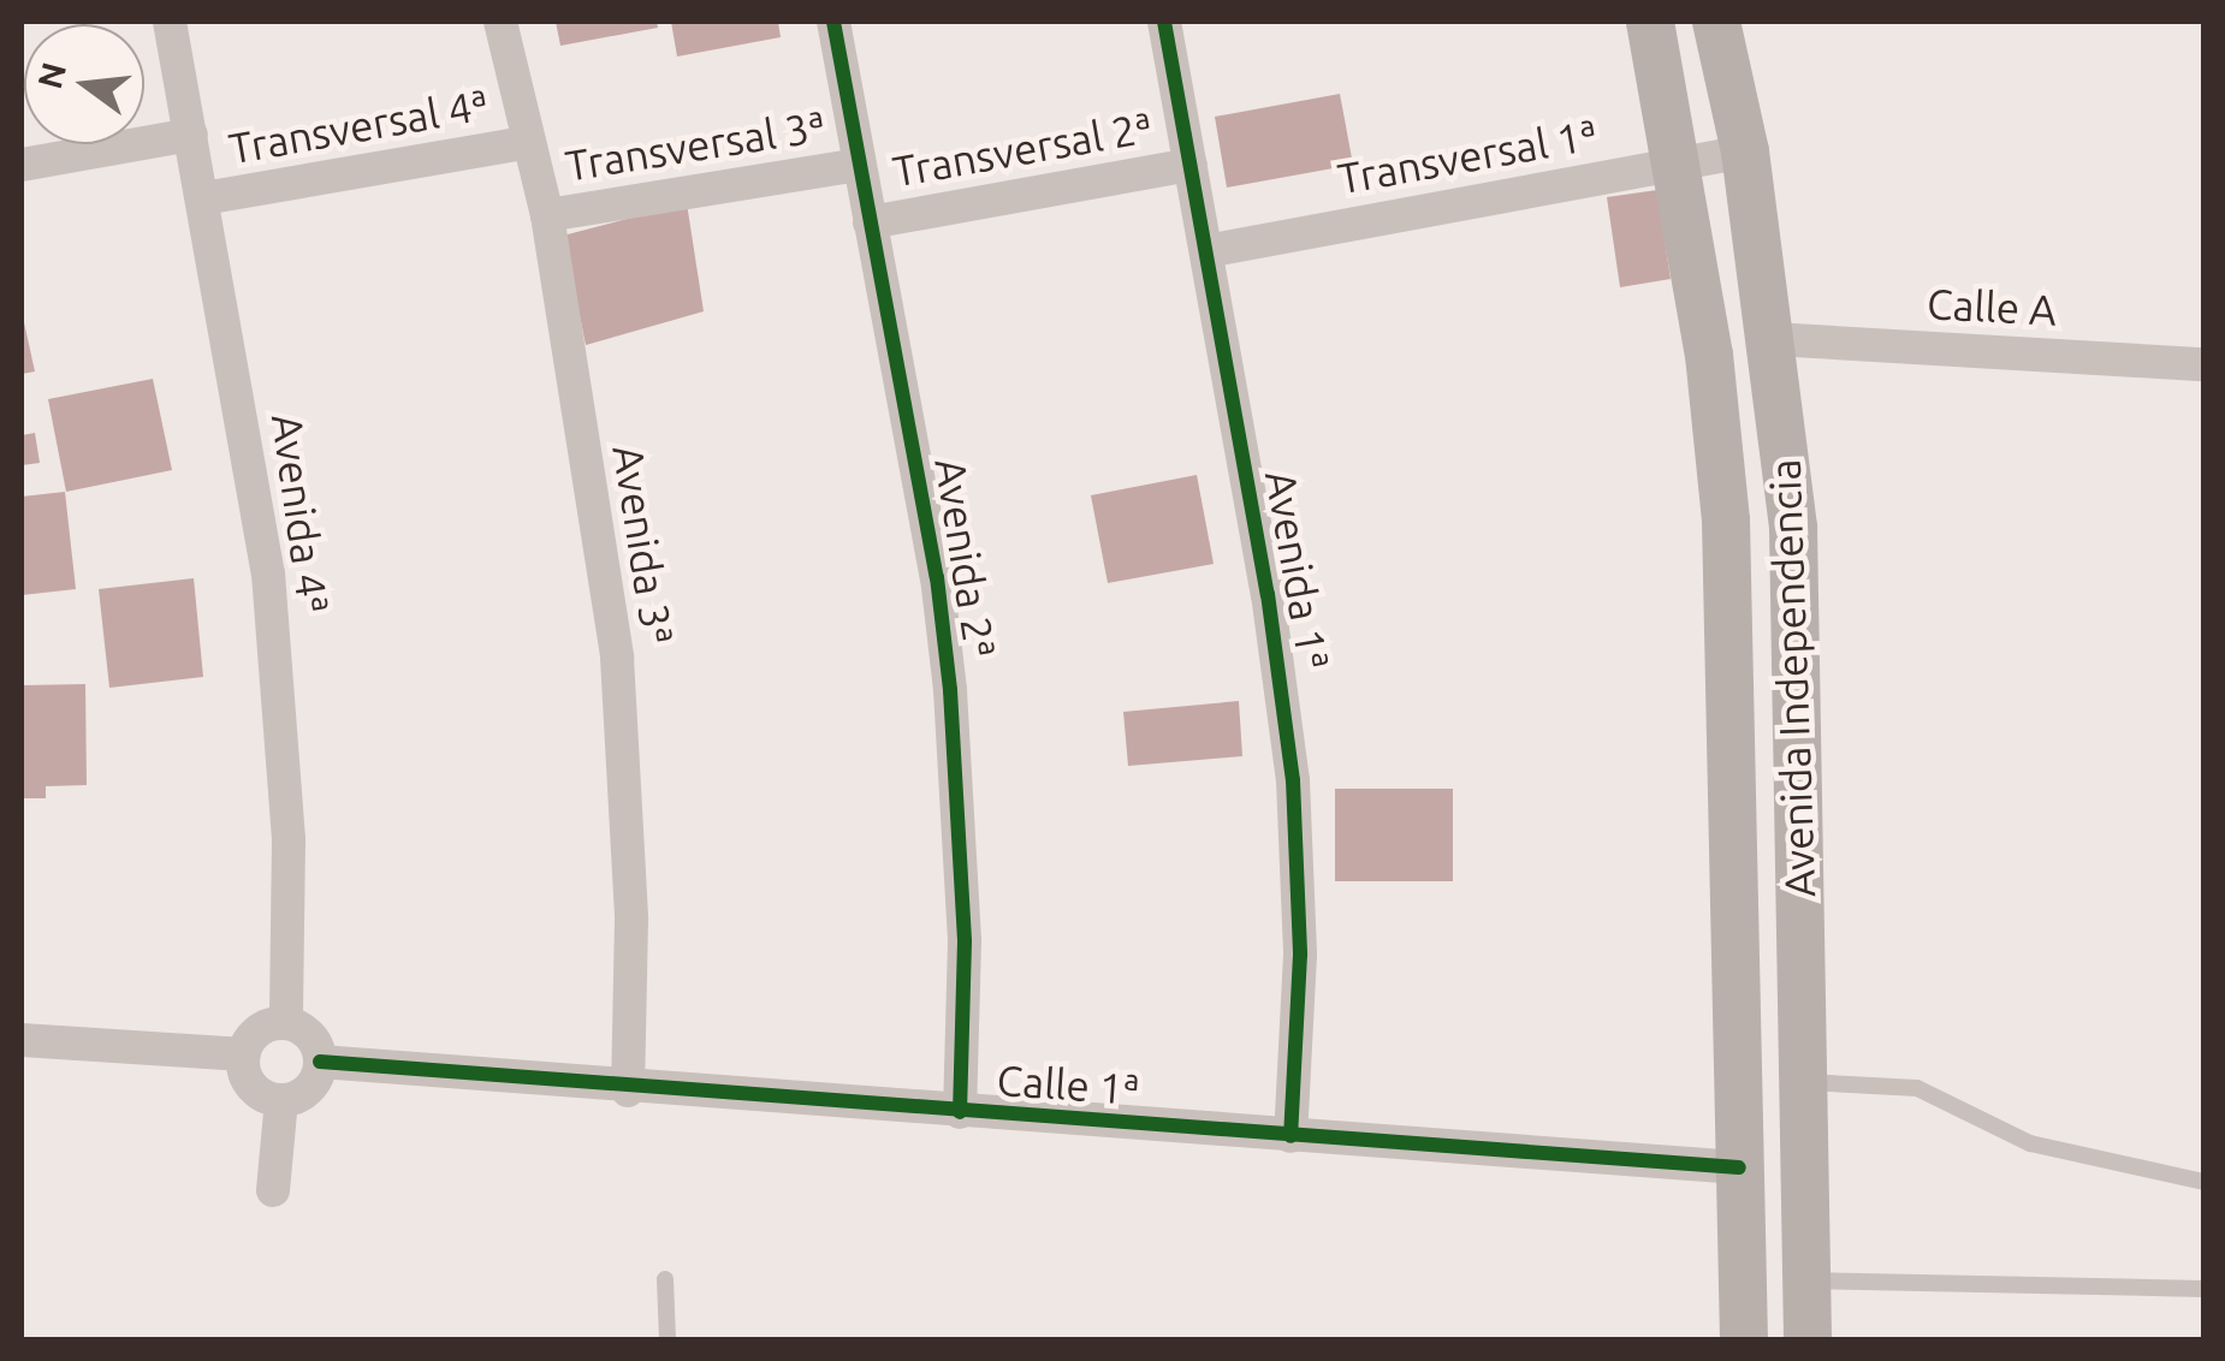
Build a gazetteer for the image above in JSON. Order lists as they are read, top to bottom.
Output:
{
  "streets": {
    "main road": ["Avenida Independencia"],
    "street": [
      "Transversal 4ª",
      "Transversal 3ª",
      "Transversal 2ª",
      "Transversal 1ª",
      "Calle A",
      "Avenida 4ª",
      "Avenida 3ª",
      "Avenida 2ª",
      "Avenida 1ª",
      "Calle 1ª"
    ]
  },
  "crossings": [
    ["Transversal 4ª", "Avenida 4ª"],
    ["Transversal 4ª", "Avenida 3ª"],
    ["Transversal 3ª", "Avenida 3ª"],
    ["Transversal 3ª", "Avenida 2ª"],
    ["Transversal 2ª", "Avenida 2ª"],
    ["Transversal 2ª", "Avenida 1ª"],
    ["Transversal 1ª", "Avenida 1ª"],
    ["Transversal 1ª", "Avenida Independencia"],
    ["Calle A", "Avenida Independencia"],
    ["Avenida 4ª", "Calle 1ª"],
    ["Avenida 3ª", "Calle 1ª"],
    ["Avenida 2ª", "Calle 1ª"],
    ["Avenida 1ª", "Calle 1ª"],
    ["Avenida Independencia", "Calle 1ª"]
  ],
  "north": "left"
}
